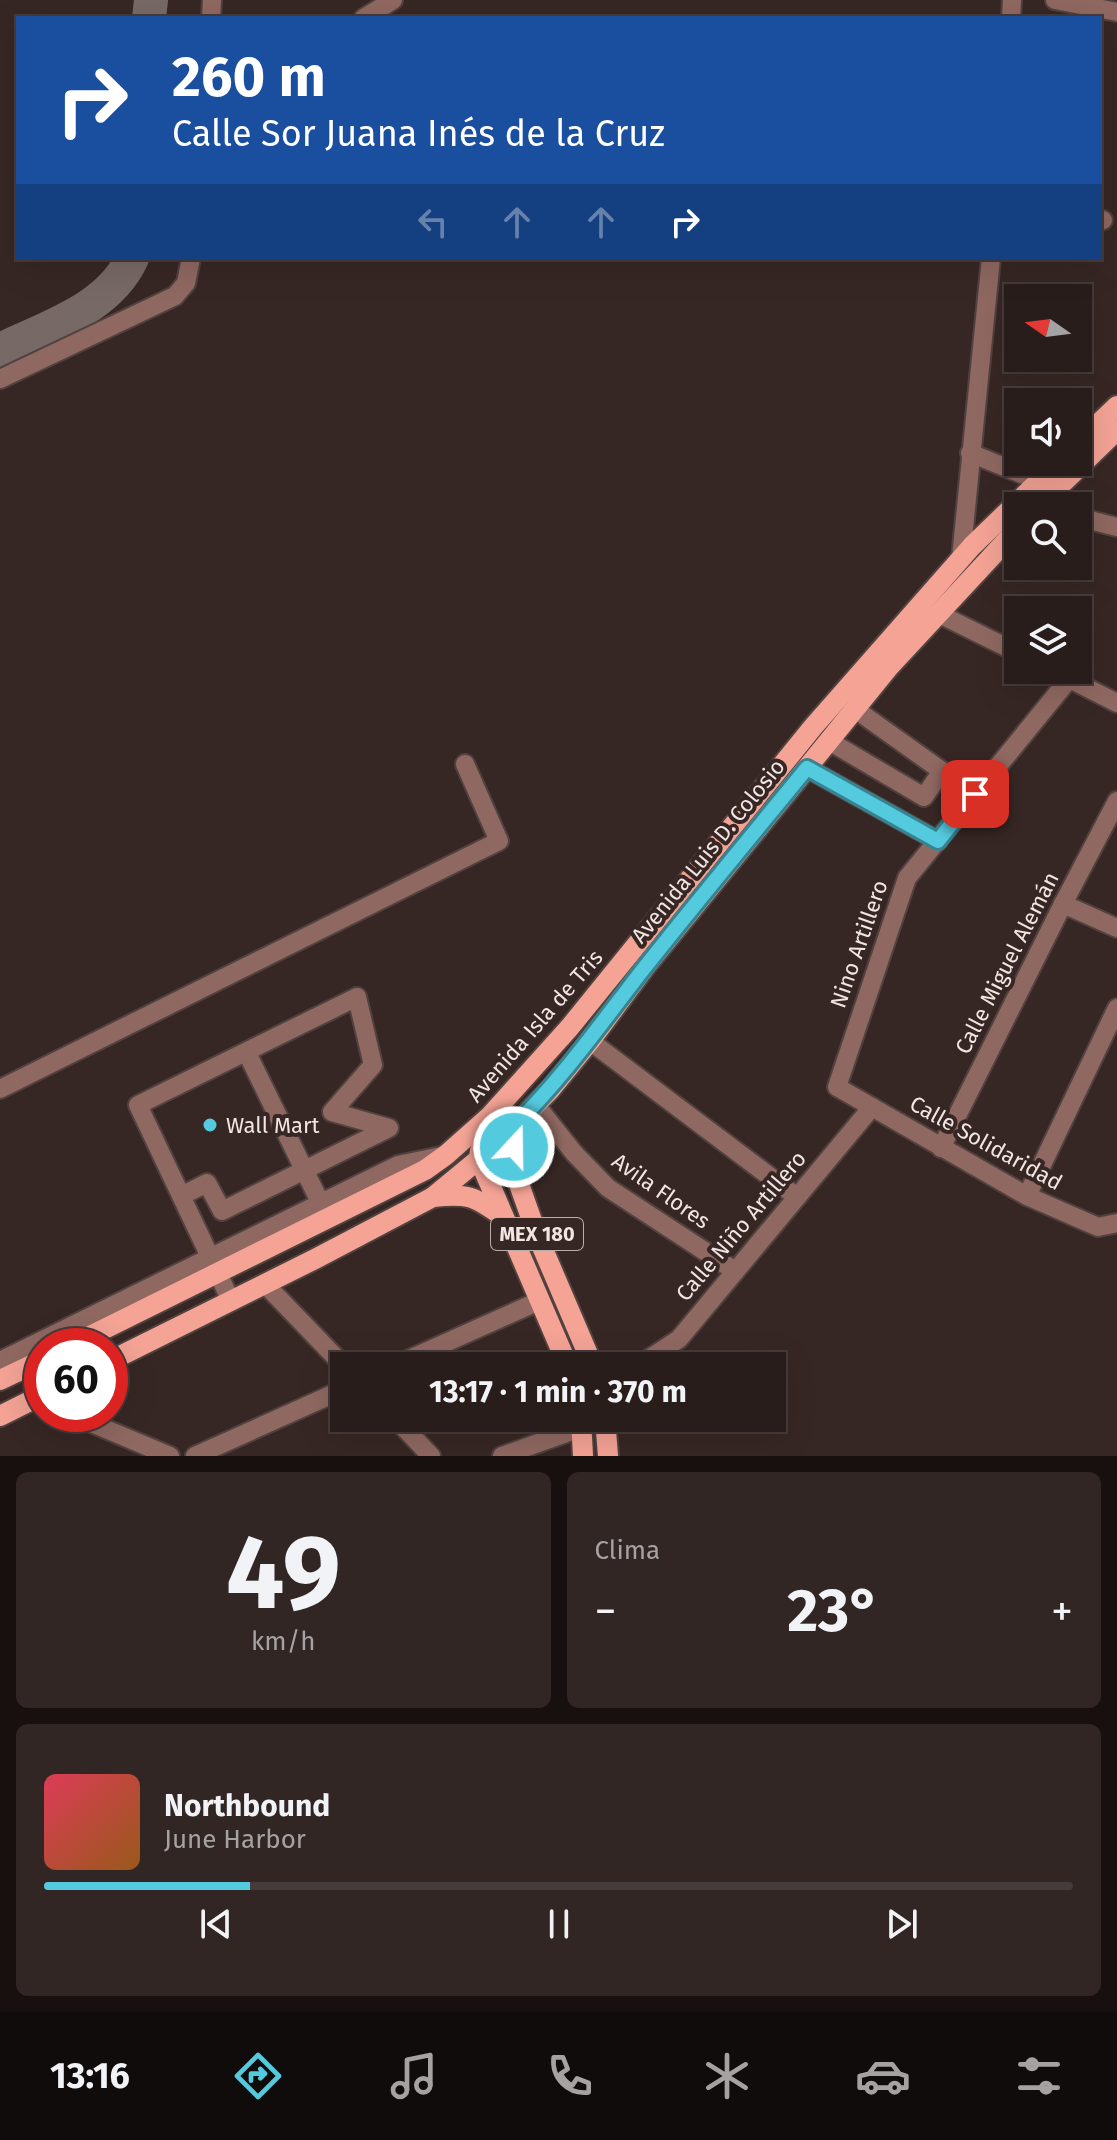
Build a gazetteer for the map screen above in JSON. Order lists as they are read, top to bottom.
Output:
{
  "streets": {
    "main road": ["Avenida Luis D. Colosio", "Avenida Isla de Tris", "MEX 180"],
    "street": [
      "Nino Artillero",
      "Calle Miguel Alemán",
      "Calle Solidaridad",
      "Avila Flores",
      "Calle Niño Artillero"
    ]
  },
  "crossings": [
    ["Avenida Luis D. Colosio", "Avenida Isla de Tris"],
    ["Avenida Luis D. Colosio", "Avila Flores"],
    ["Avenida Luis D. Colosio", "MEX 180"],
    ["Nino Artillero", "Calle Solidaridad"],
    ["Calle Miguel Alemán", "Calle Solidaridad"],
    ["Calle Solidaridad", "Calle Niño Artillero"],
    ["Avila Flores", "Calle Niño Artillero"]
  ],
  "places": ["Wall Mart"],
  "north": "left",
  "page": {
    "turn": ["260 m", "Calle Sor Juana Inés de la Cruz"],
    "limit": "60",
    "trip": "13:17 · 1 min · 370 m",
    "tile": [
      ["49", "km/h"],
      "Clima"
    ],
    "heat": ["−", "23°", "+"],
    "song": ["Northbound", "June Harbor"],
    "tabs": "13:16"
  }
}
